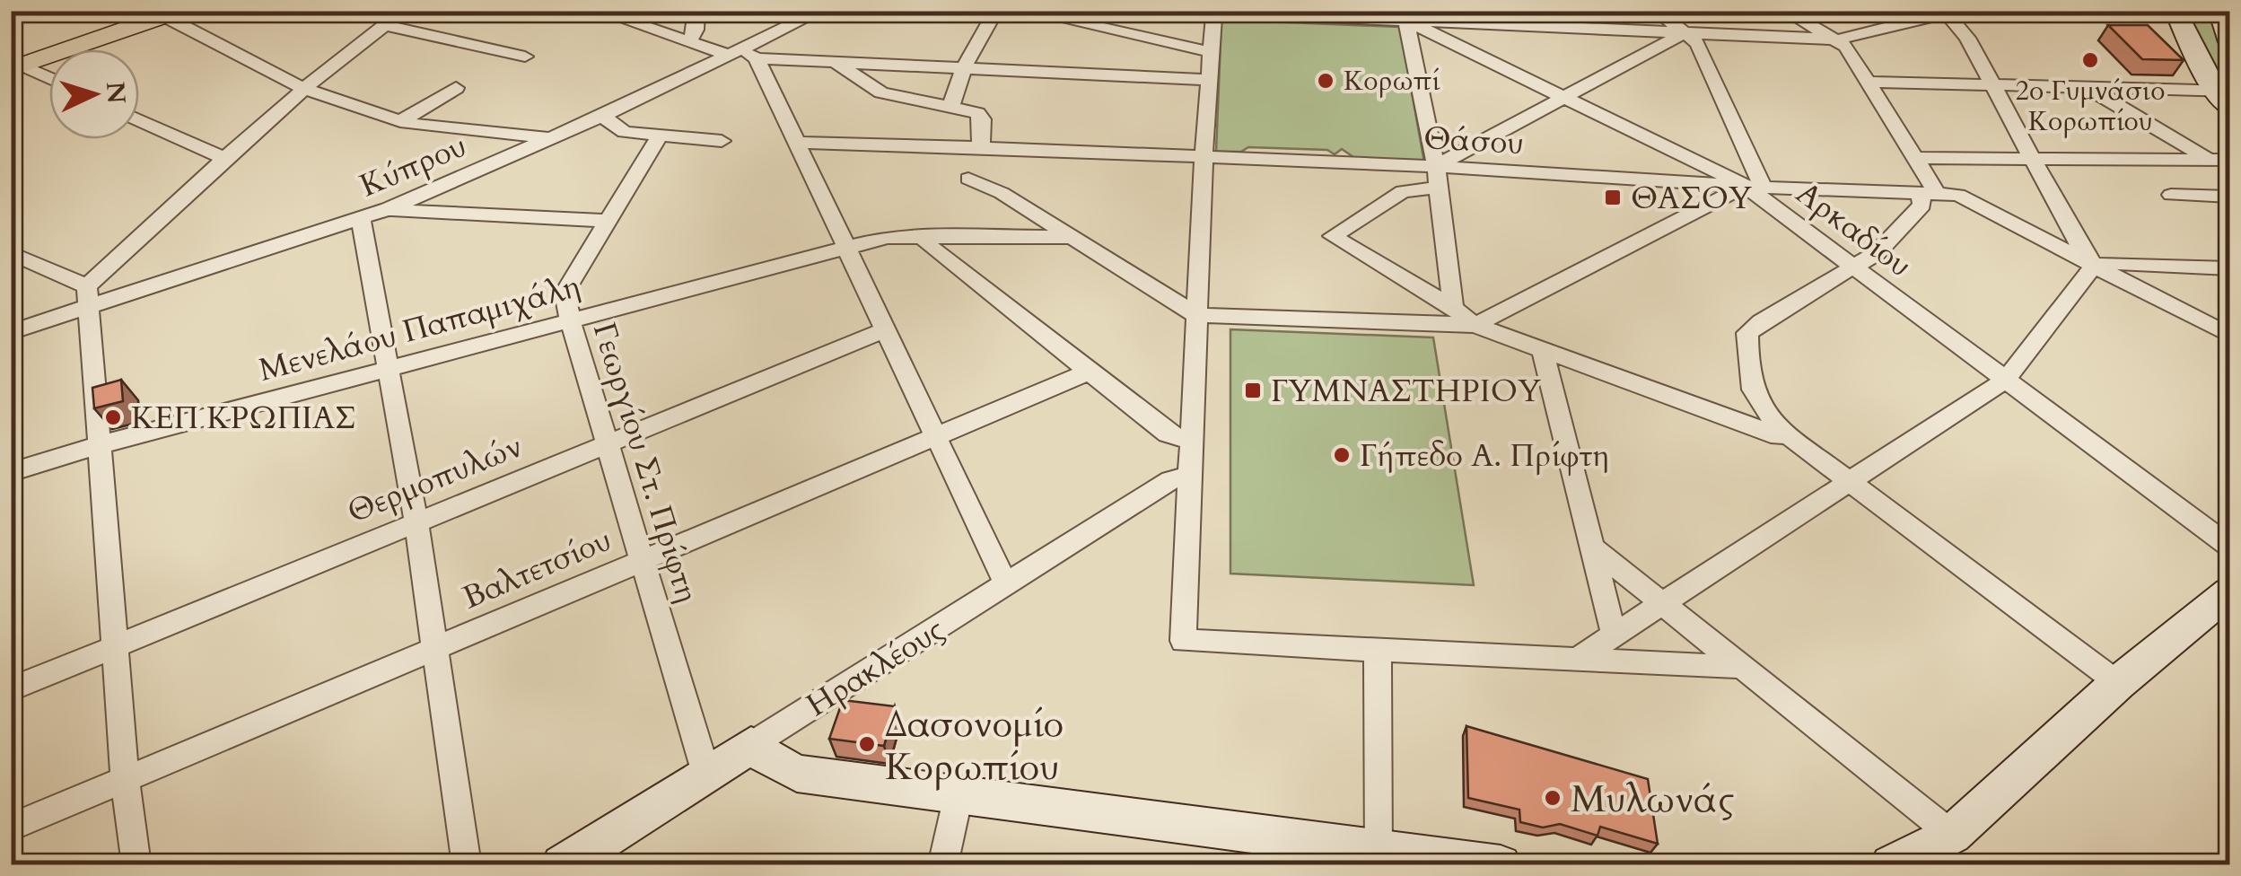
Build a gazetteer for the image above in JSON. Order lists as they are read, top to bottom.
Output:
{
  "streets": {
    "street": [
      "Θάσου",
      "Κύπρου",
      "Αρκαδίου",
      "Μενελάου Παπαμιχάλη",
      "Γεωργίου Στ. Πρίφτη",
      "Θερμοπυλών",
      "Βαλτετσίου",
      "Ηρακλέους"
    ]
  },
  "crossings": [
    ["Θάσου", "Αρκαδίου"],
    ["Μενελάου Παπαμιχάλη", "Γεωργίου Στ. Πρίφτη"],
    ["Γεωργίου Στ. Πρίφτη", "Θερμοπυλών"],
    ["Γεωργίου Στ. Πρίφτη", "Βαλτετσίου"],
    ["Γεωργίου Στ. Πρίφτη", "Ηρακλέους"]
  ],
  "places": {
    "other": [
      "2ο Γυμνάσιο Κορωπίου",
      "Κορωπί",
      "ΚΕΠ ΚΡΩΠΙΑΣ",
      "Γήπεδο Α. Πρίφτη",
      "Δασονομίο Κορωπίου",
      "Μυλωνάς"
    ],
    "transit": ["ΘΑΣΟΥ", "ΓΥΜΝΑΣΤΗΡΙΟΥ"]
  },
  "north": "right"
}
